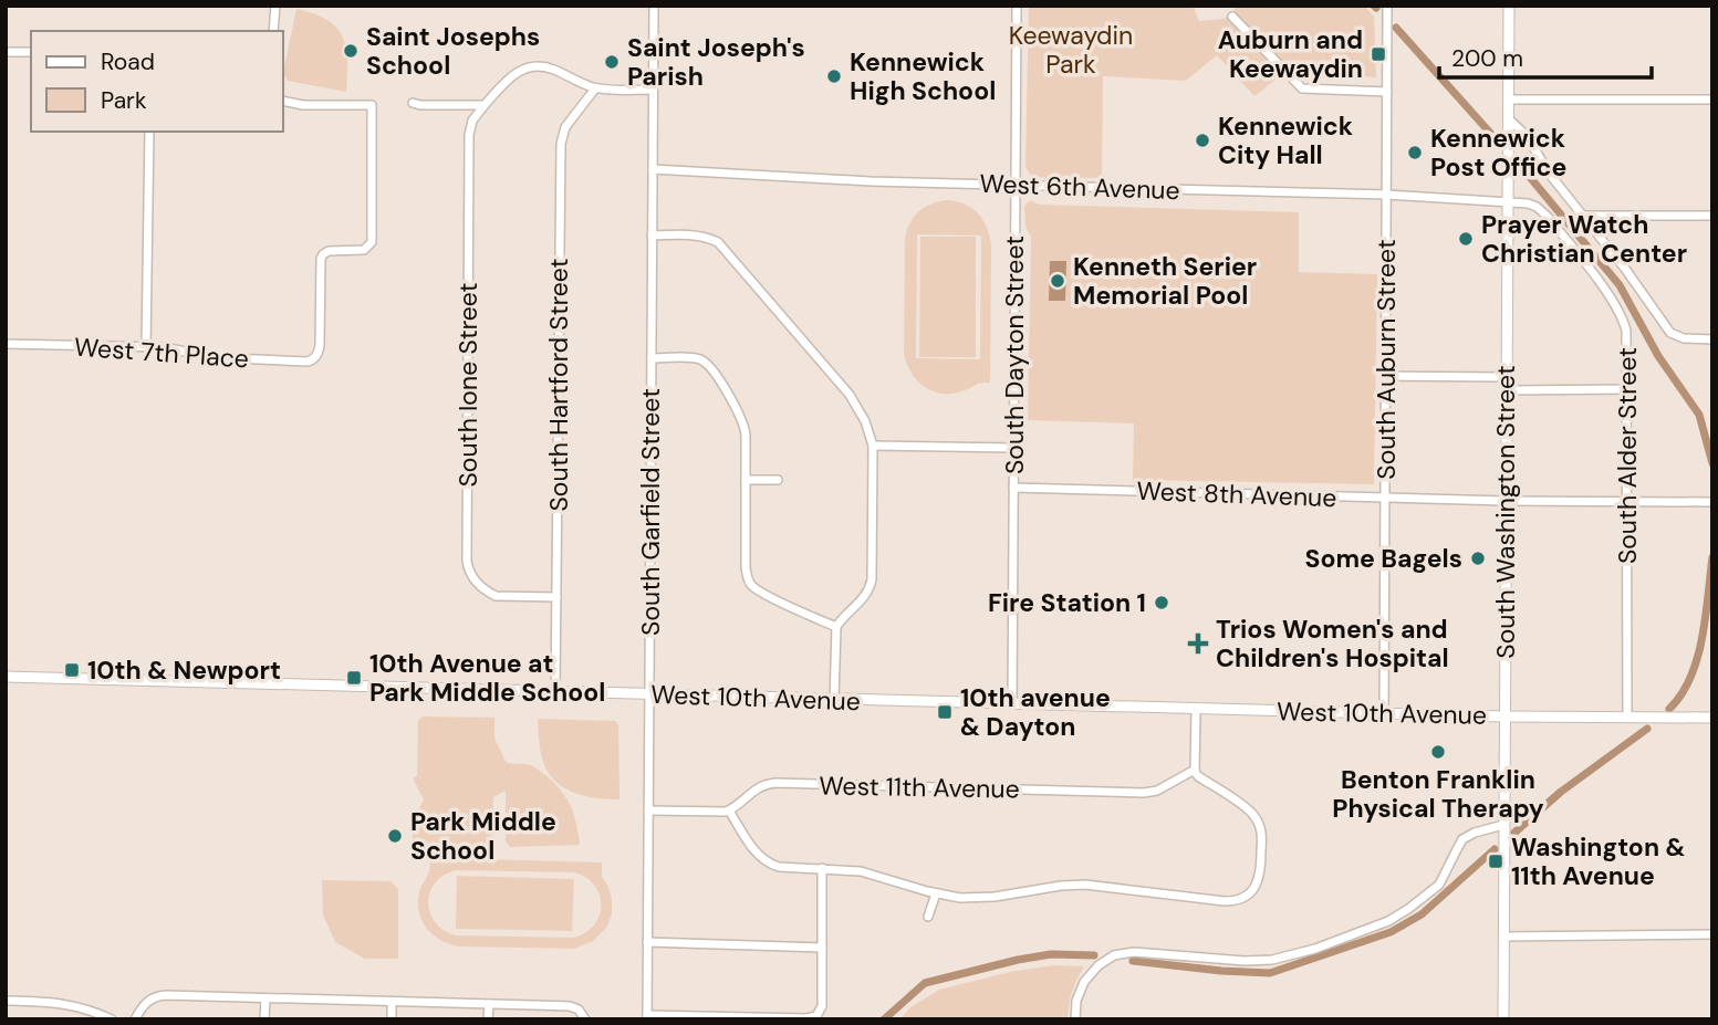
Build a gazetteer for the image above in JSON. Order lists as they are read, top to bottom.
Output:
{
  "streets": {
    "main road": ["South Washington Street", "West 10th Avenue"],
    "street": [
      "West 6th Avenue",
      "West 7th Place",
      "South Dayton Street",
      "South Auburn Street",
      "South Ione Street",
      "South Hartford Street",
      "South Alder Street",
      "West 8th Avenue",
      "South Garfield Street",
      "West 11th Avenue"
    ]
  },
  "crossings": [
    ["West 6th Avenue", "South Dayton Street"],
    ["West 6th Avenue", "South Auburn Street"],
    ["West 6th Avenue", "South Alder Street"],
    ["West 6th Avenue", "South Garfield Street"],
    ["West 6th Avenue", "South Washington Street"],
    ["South Dayton Street", "West 8th Avenue"],
    ["South Dayton Street", "West 10th Avenue"],
    ["South Auburn Street", "West 8th Avenue"],
    ["South Auburn Street", "West 10th Avenue"],
    ["South Ione Street", "South Hartford Street"],
    ["South Hartford Street", "West 10th Avenue"],
    ["South Alder Street", "West 8th Avenue"],
    ["South Alder Street", "South Washington Street"],
    ["South Alder Street", "West 10th Avenue"],
    ["West 8th Avenue", "South Washington Street"],
    ["South Garfield Street", "West 10th Avenue"],
    ["South Washington Street", "West 10th Avenue"]
  ],
  "parks": ["Keewaydin Park"],
  "places": {
    "other": [
      "Saint Josephs School",
      "Saint Joseph's Parish",
      "Kennewick High School",
      "Kennewick City Hall",
      "Kennewick Post Office",
      "Prayer Watch Christian Center",
      "Kenneth Serier Memorial Pool",
      "Some Bagels",
      "Fire Station 1",
      "Benton Franklin Physical Therapy",
      "Park Middle School"
    ],
    "transit": [
      "Auburn and Keewaydin",
      "10th & Newport",
      "10th Avenue at Park Middle School",
      "10th avenue & Dayton",
      "Washington & 11th Avenue"
    ],
    "health": ["Trios Women's and Children's Hospital"]
  },
  "legend": ["Road", "Park"],
  "scale_bar": "200 m"
}
